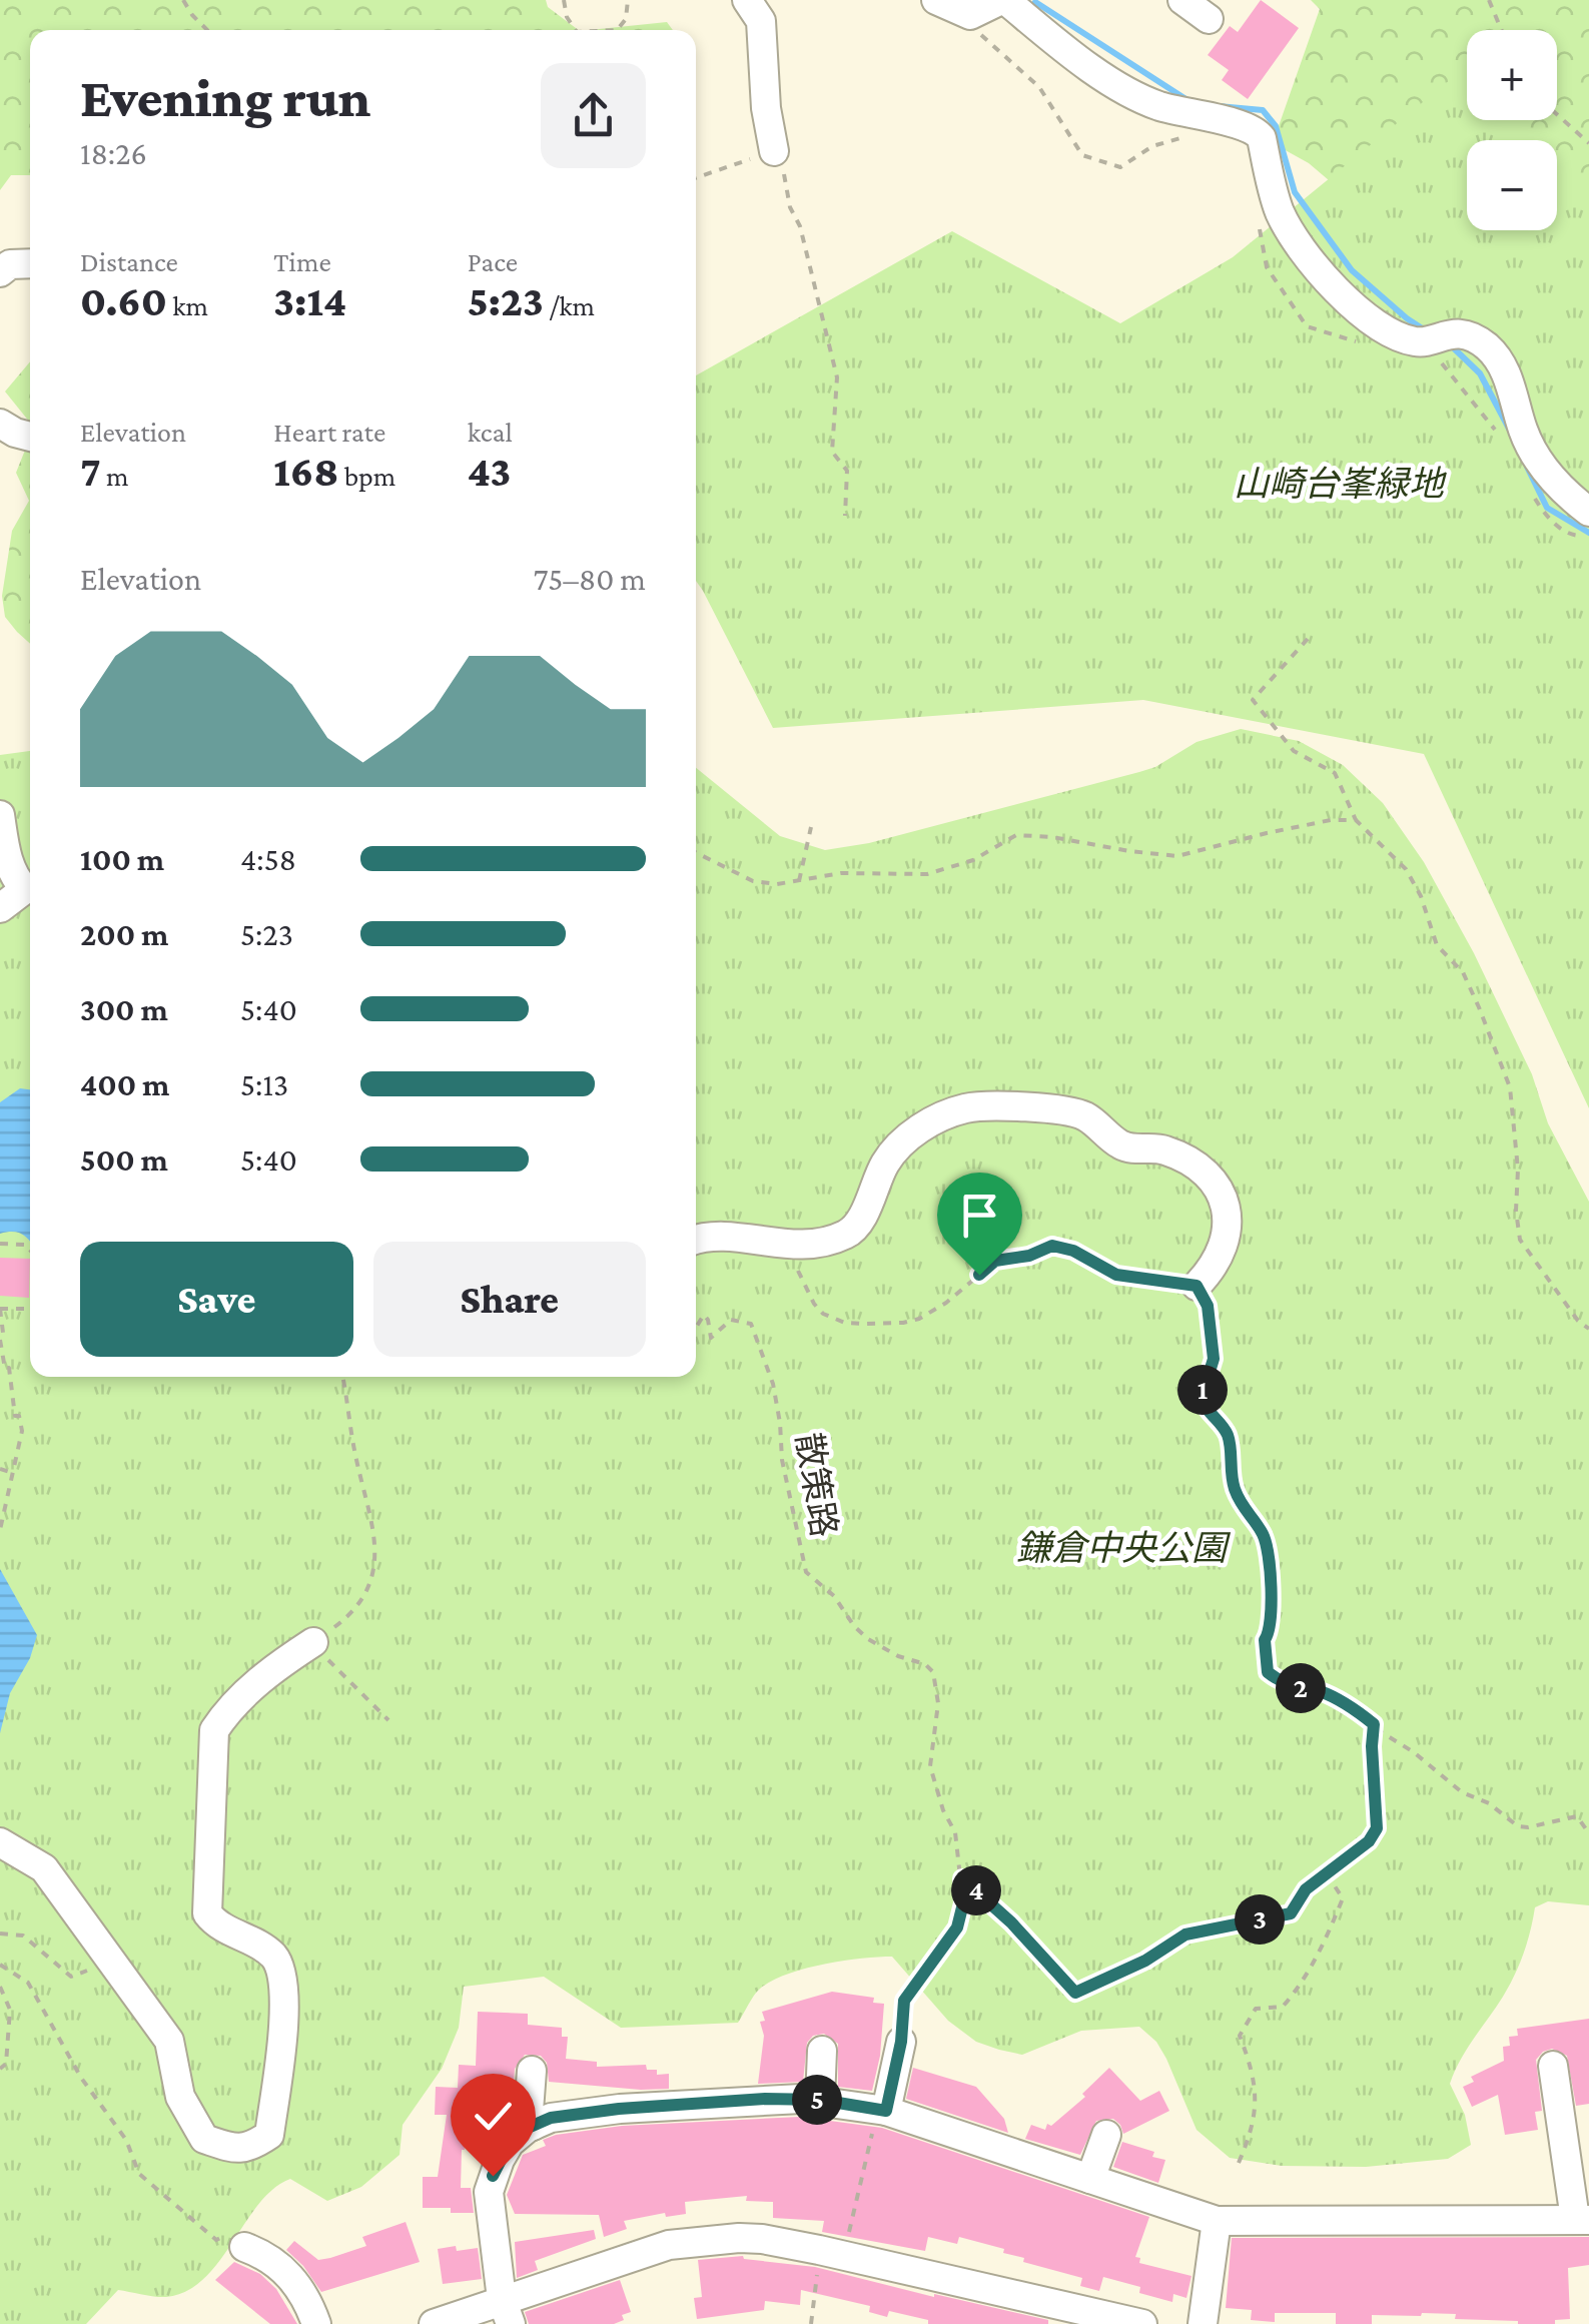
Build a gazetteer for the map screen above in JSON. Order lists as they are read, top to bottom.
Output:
{
  "streets": {
    "path": ["散策路"]
  },
  "parks": ["山崎台峯緑地", "鎌倉中央公園"],
  "page": {
    "map_buttons": ["+", "−"],
    "heading": ["Evening run", "18:26"],
    "stats": [
      ["Distance", "0.60 km"],
      ["Time", "3:14"],
      ["Pace", "5:23 /km"],
      ["Elevation", "7 m"],
      ["Heart rate", "168 bpm"],
      ["kcal", "43"]
    ],
    "chart": ["Elevation", "75–80 m"],
    "list": [
      {
        "name": "100 m",
        "note": "4:58"
      },
      {
        "name": "200 m",
        "note": "5:23"
      },
      {
        "name": "300 m",
        "note": "5:40"
      },
      {
        "name": "400 m",
        "note": "5:13"
      },
      {
        "name": "500 m",
        "note": "5:40"
      }
    ],
    "buttons": ["Save", "Share"],
    "pins": [
      "1",
      "2",
      "4",
      "3",
      "5"
    ]
  }
}
